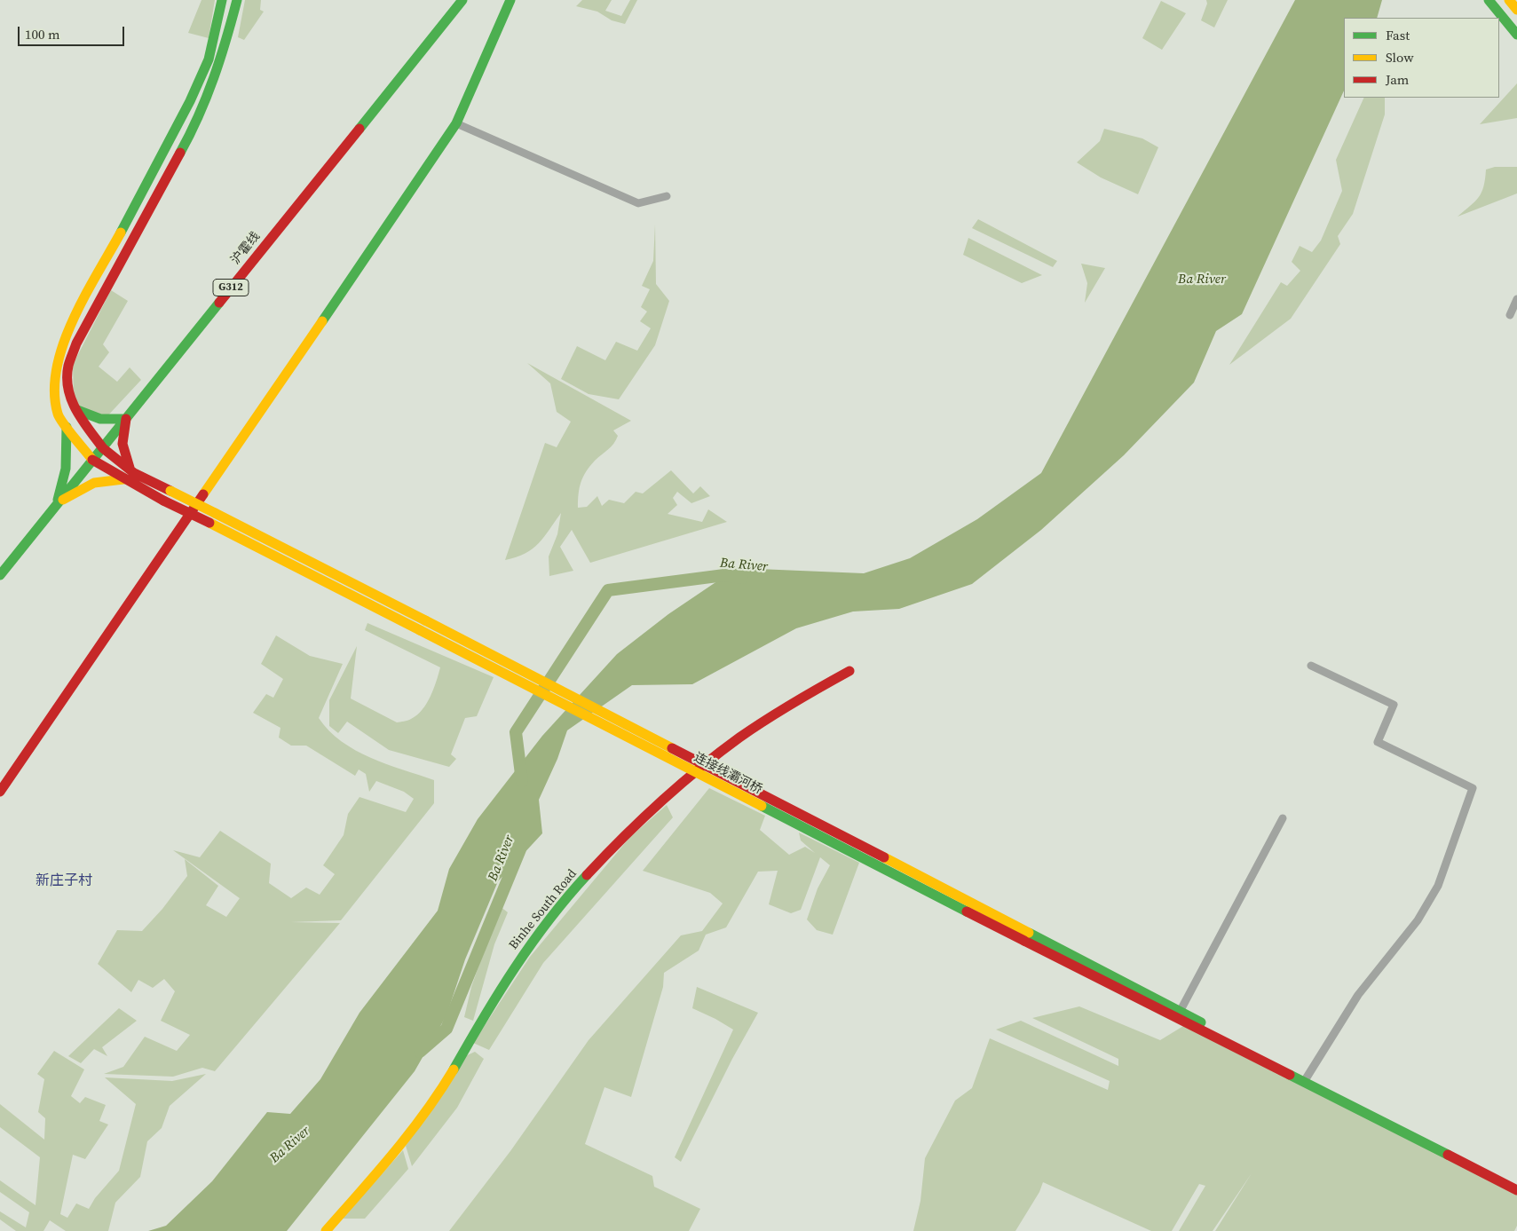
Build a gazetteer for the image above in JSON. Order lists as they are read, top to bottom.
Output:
{
  "streets": {
    "main road": [
      "沪霍线",
      "G312",
      "连接线灞河桥",
      "Binhe South Road"
    ]
  },
  "crossings": [
    ["沪霍线", "连接线灞河桥"]
  ],
  "districts": ["新庄子村"],
  "water": ["Ba River"],
  "legend": ["Fast", "Slow", "Jam"],
  "scale_bar": "100 m"
}
